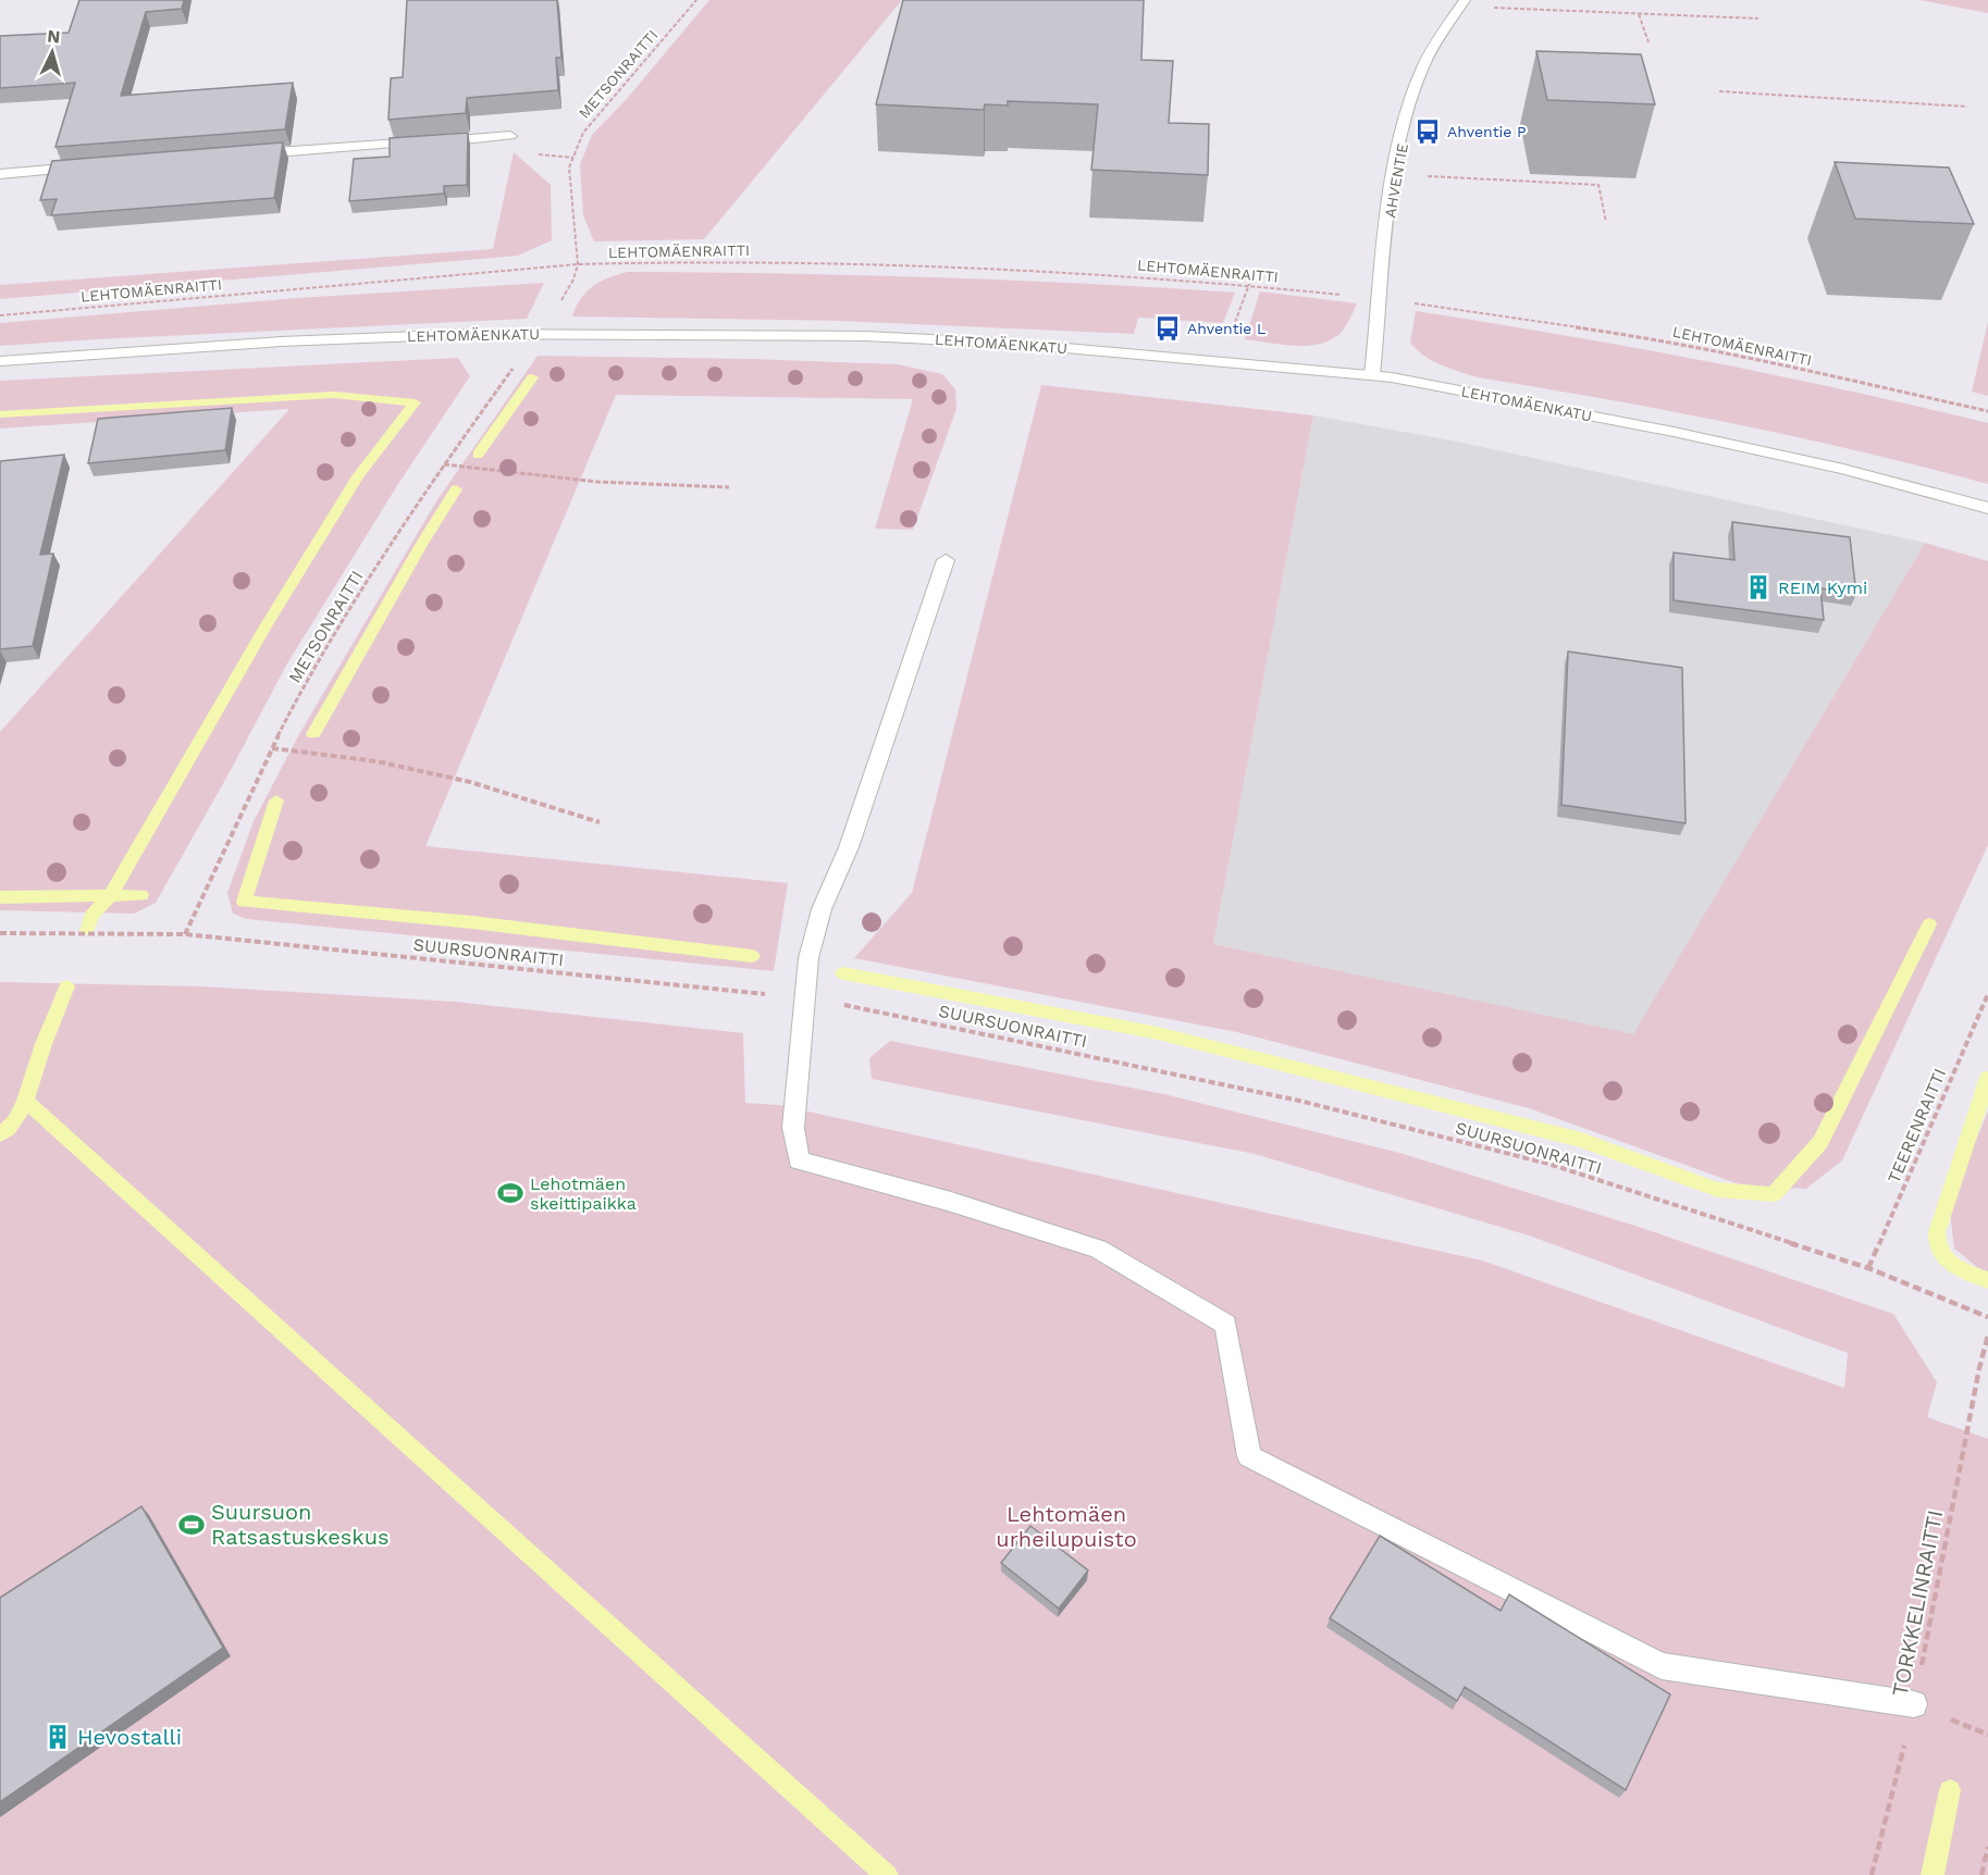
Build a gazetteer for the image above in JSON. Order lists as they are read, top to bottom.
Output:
{
  "streets": {
    "street": ["AHVENTIE", "LEHTOMÄENKATU"],
    "path": [
      "METSONRAITTI",
      "LEHTOMÄENRAITTI",
      "SUURSUONRAITTI",
      "TEERENRAITTI",
      "TORKKELINRAITTI"
    ]
  },
  "crossings": [
    ["METSONRAITTI", "LEHTOMÄENRAITTI"],
    ["METSONRAITTI", "SUURSUONRAITTI"],
    ["AHVENTIE", "LEHTOMÄENKATU"],
    ["SUURSUONRAITTI", "TEERENRAITTI"]
  ],
  "parks": ["Lehtomäen urheilupuisto"],
  "places": {
    "bus stop": ["Ahventie P", "Ahventie L"],
    "building": ["REIM Kymi", "Hevostalli"],
    "sports": ["Lehotmäen skeittipaikka", "Suursuon Ratsastuskeskus"]
  },
  "north": "top"
}
